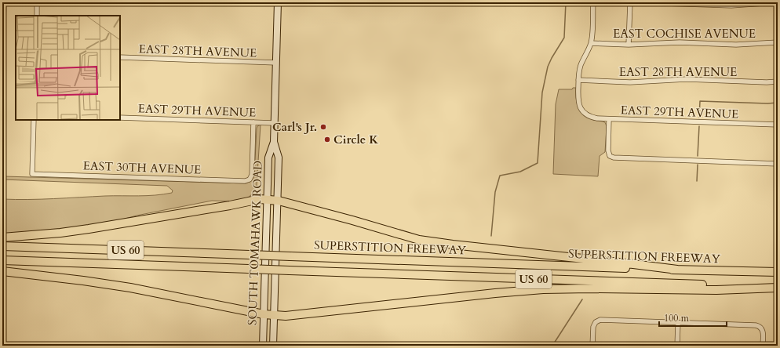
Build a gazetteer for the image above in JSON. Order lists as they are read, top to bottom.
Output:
{
  "streets": {
    "highway": ["SUPERSTITION FREEWAY", "US 60"],
    "main road": ["SOUTH TOMAHAWK ROAD"],
    "street": [
      "EAST COCHISE AVENUE",
      "EAST 28TH AVENUE",
      "EAST 29TH AVENUE",
      "EAST 30TH AVENUE"
    ]
  },
  "crossings": [
    ["EAST 28TH AVENUE", "EAST 29TH AVENUE"],
    ["EAST 28TH AVENUE", "SOUTH TOMAHAWK ROAD"],
    ["EAST 29TH AVENUE", "EAST 30TH AVENUE"],
    ["EAST 29TH AVENUE", "SOUTH TOMAHAWK ROAD"]
  ],
  "places": ["Carl's Jr.", "Circle K"],
  "scale_bar": "100 m"
}
